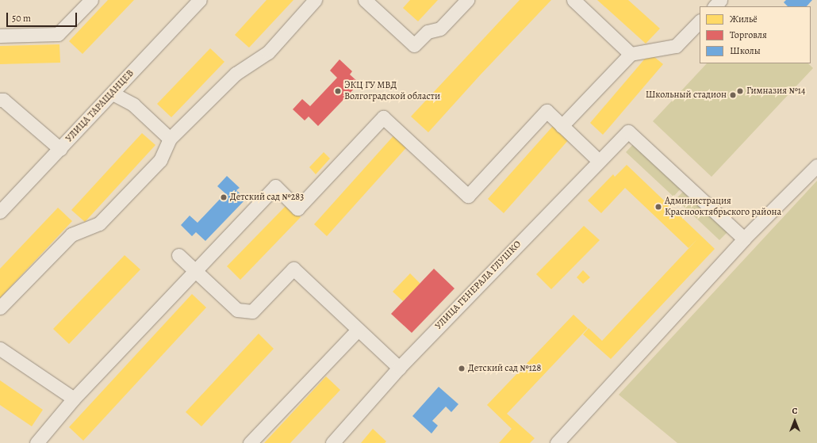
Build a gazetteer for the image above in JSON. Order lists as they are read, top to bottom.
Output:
{
  "streets": {
    "street": ["УЛИЦА ТАРАЩАНЦЕВ", "УЛИЦА ГЕНЕРАЛА ГЛУШКО"]
  },
  "places": [
    "ЭКЦ ГУ МВД Волгоградской области",
    "Гимназия №14",
    "Школьный стадион",
    "Детский сад №283",
    "Администрация Краснооктябрьского района",
    "Детский сад №128"
  ],
  "legend": ["Жильё", "Торговля", "Школы"],
  "scale_bar": "50 m",
  "north": "top"
}
